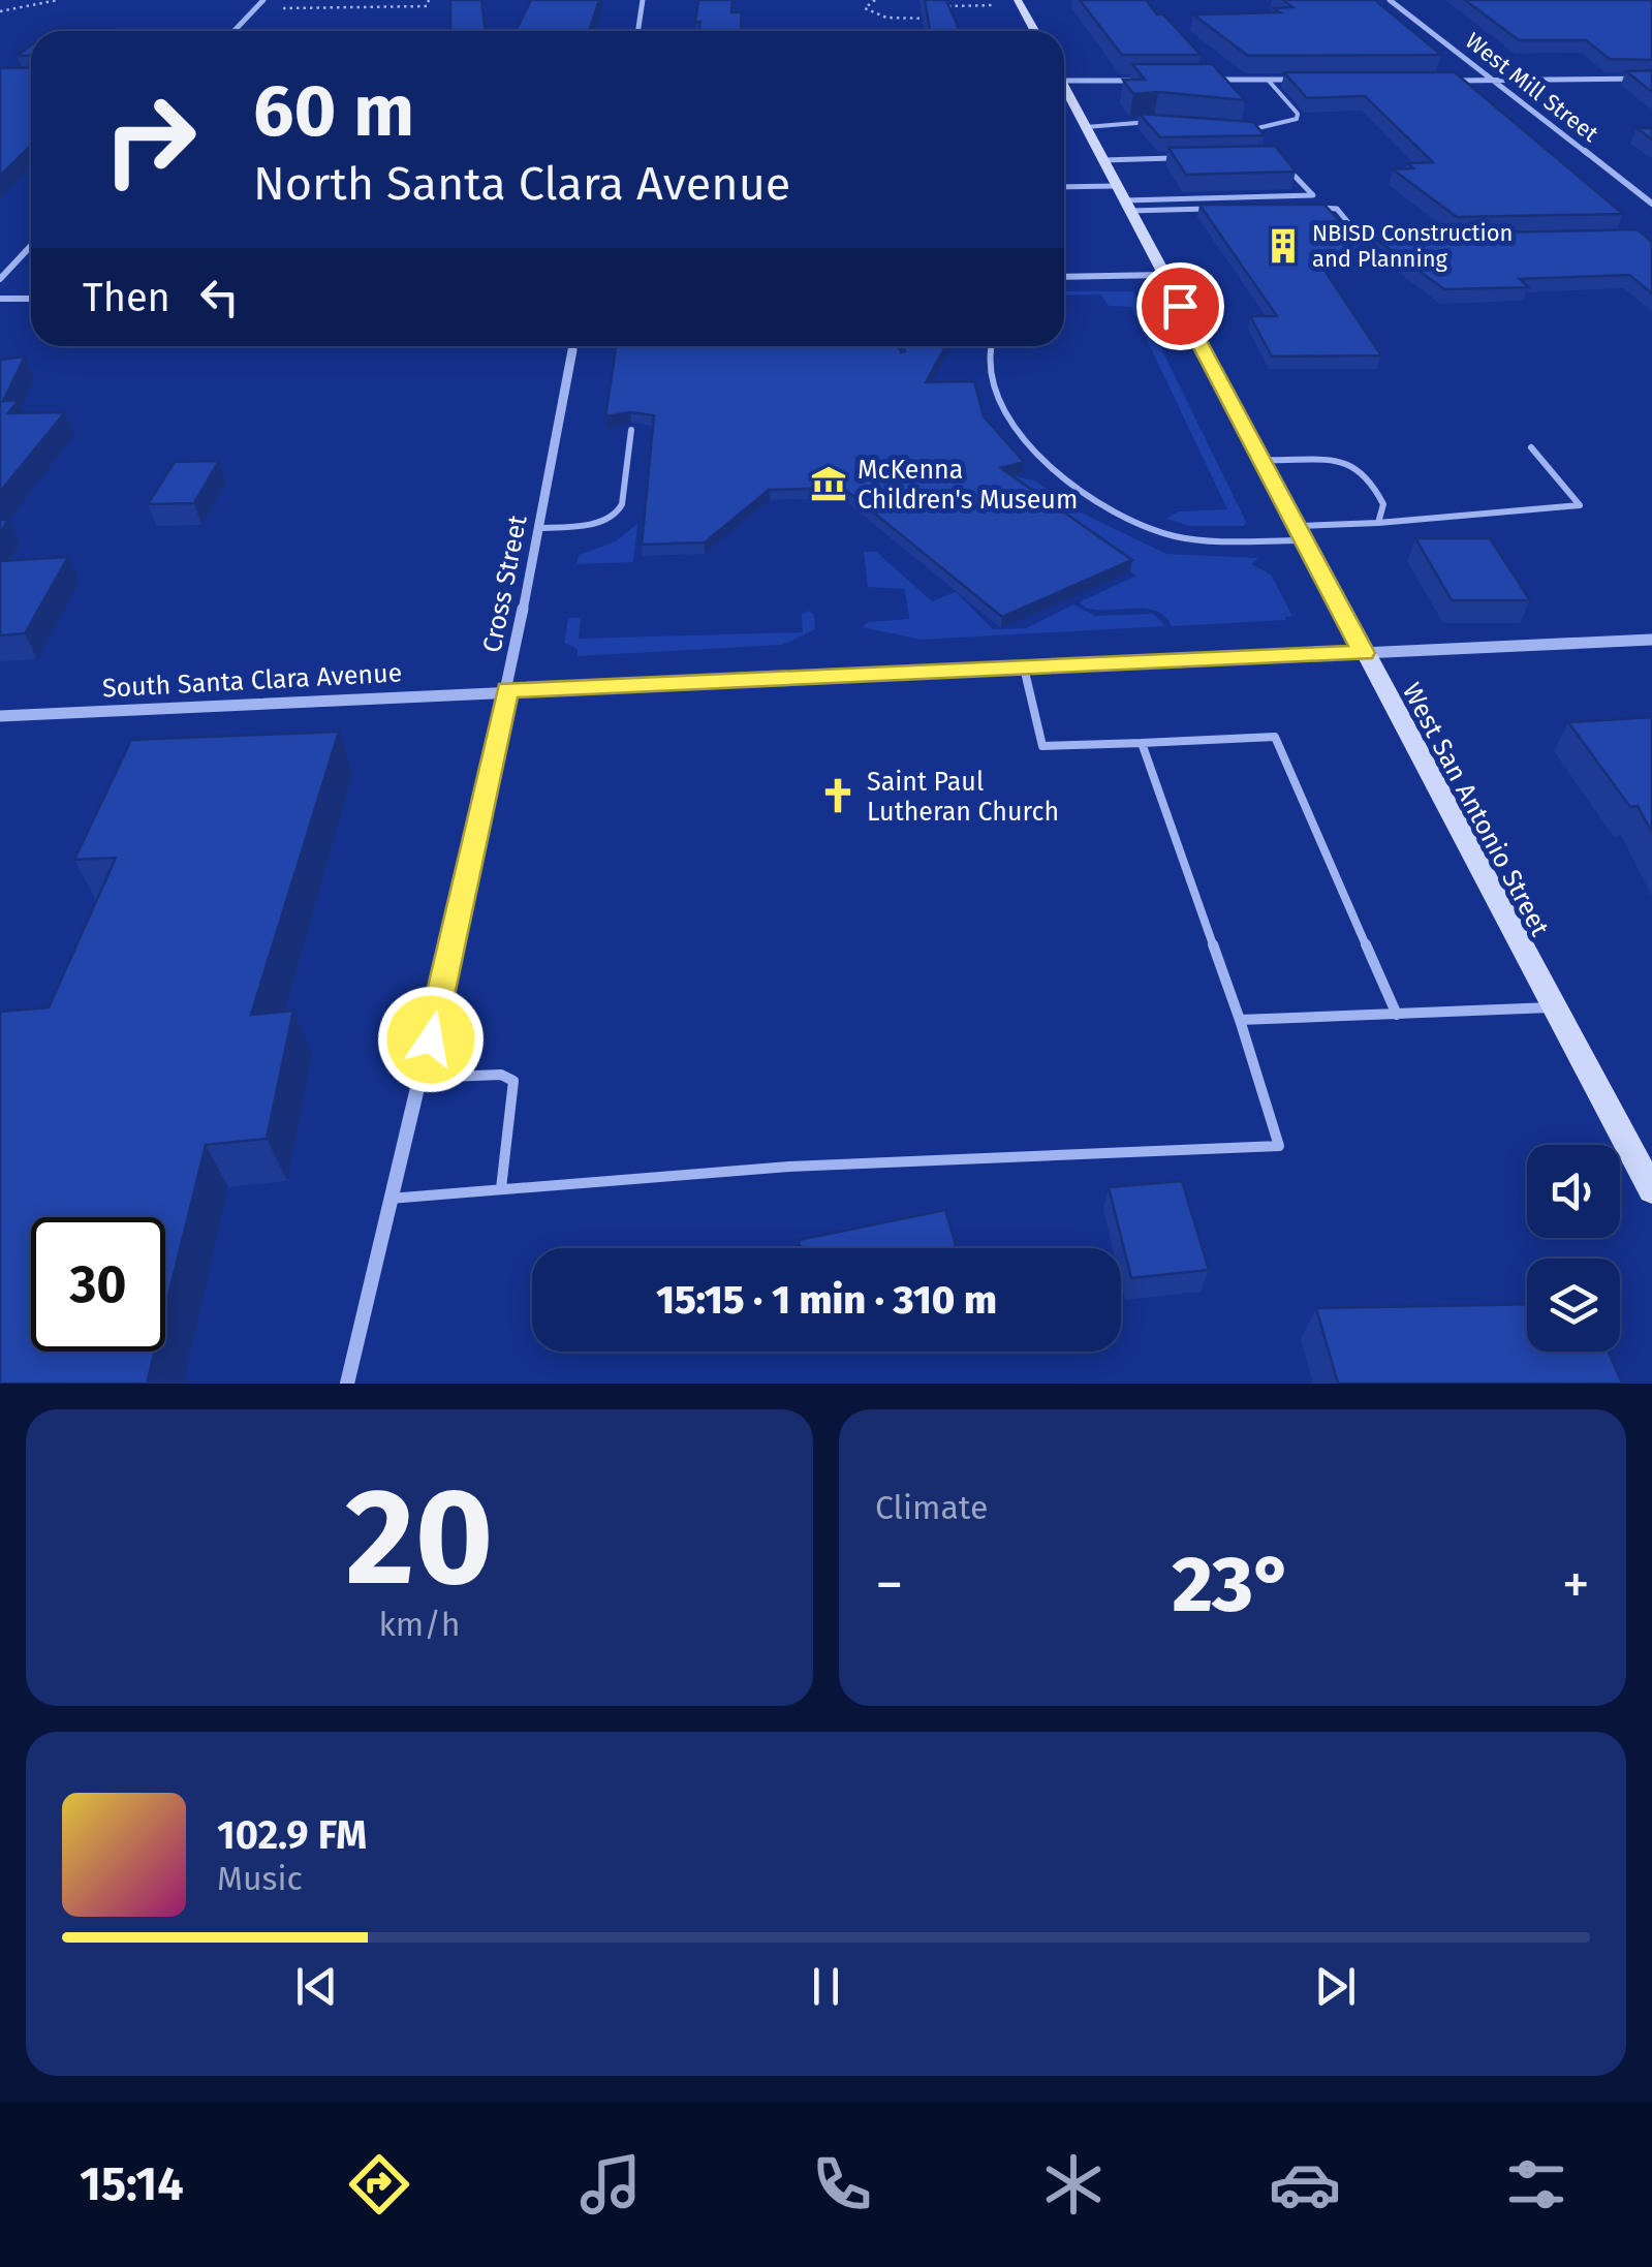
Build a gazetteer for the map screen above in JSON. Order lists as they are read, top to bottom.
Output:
{
  "streets": {
    "main road": ["West San Antonio Street"],
    "street": ["West Mill Street", "Cross Street", "South Santa Clara Avenue"]
  },
  "crossings": [
    ["Cross Street", "South Santa Clara Avenue"],
    ["South Santa Clara Avenue", "West San Antonio Street"]
  ],
  "places": {
    "building": ["NBISD Construction and Planning"],
    "museum": ["McKenna Children's Museum"],
    "church": ["Saint Paul Lutheran Church"]
  },
  "page": {
    "turn": ["60 m", "North Santa Clara Avenue"],
    "then": "Then",
    "limit": "30",
    "trip": "15:15 · 1 min · 310 m",
    "tile": [
      ["20", "km/h"],
      "Climate"
    ],
    "heat": ["−", "23°", "+"],
    "song": ["102.9 FM", "Music"],
    "tabs": "15:14"
  }
}
